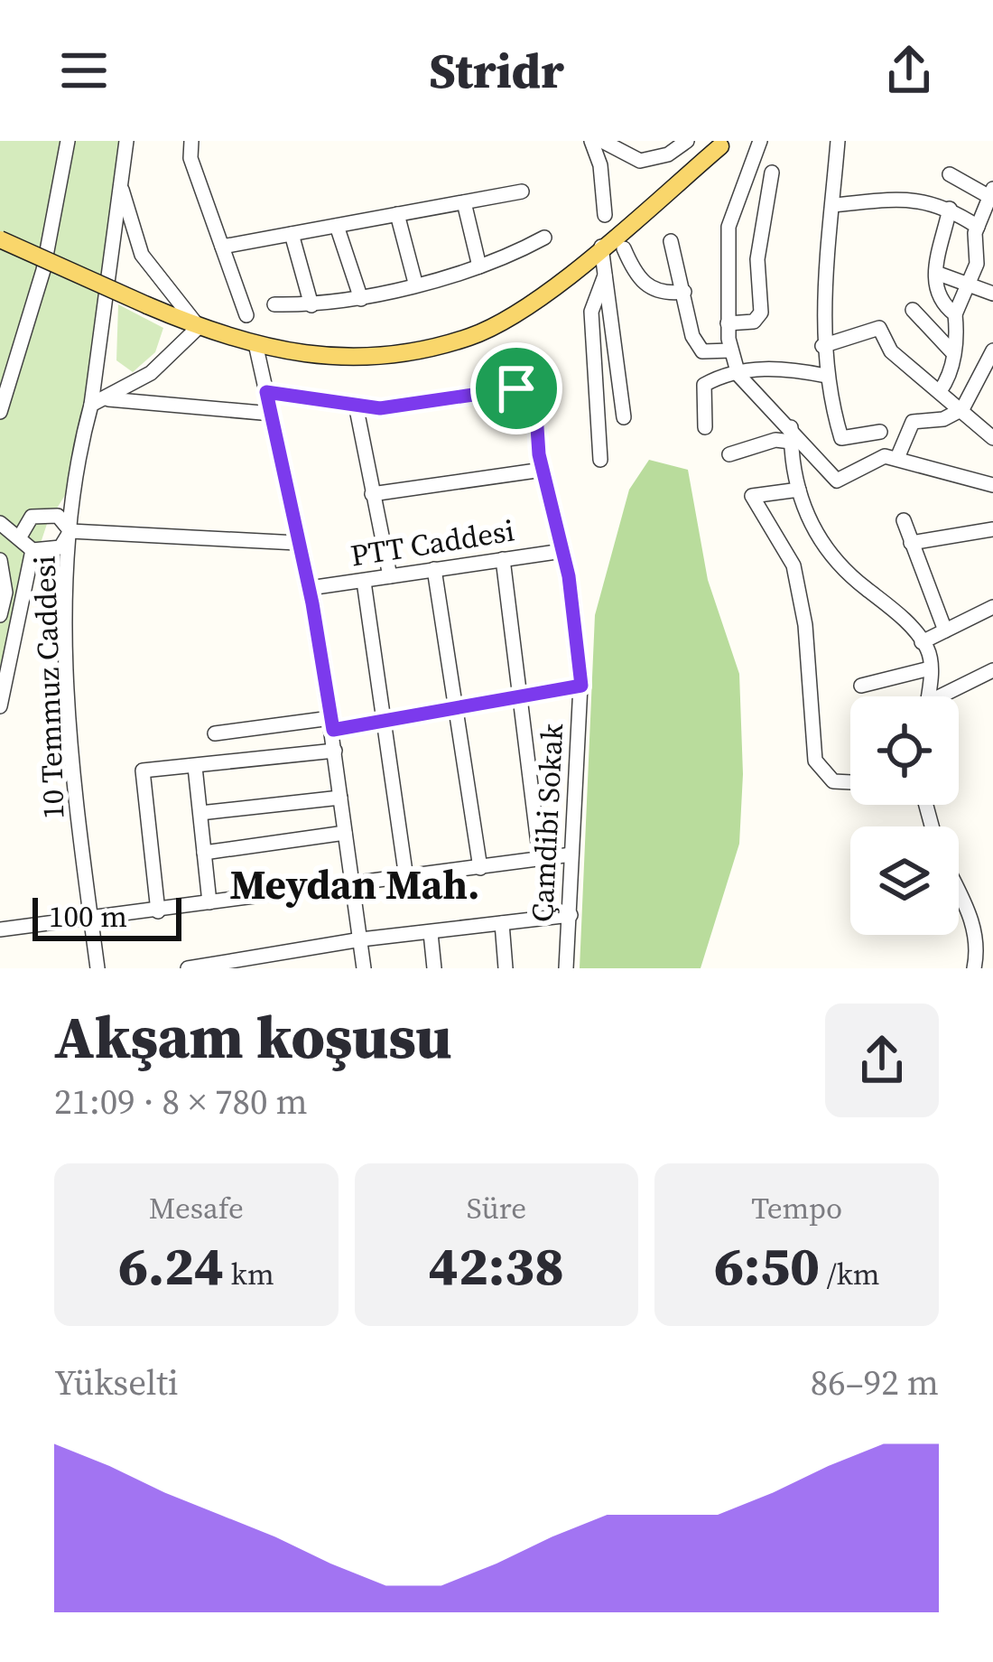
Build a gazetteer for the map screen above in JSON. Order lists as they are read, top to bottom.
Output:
{
  "streets": {
    "street": ["PTT Caddesi", "10 Temmuz Caddesi", "Çamdibi Sokak"]
  },
  "crossings": [
    ["PTT Caddesi", "Çamdibi Sokak"]
  ],
  "districts": ["Meydan Mah."],
  "scale_bar": "100 m",
  "page": {
    "header": "Stridr",
    "scale": "100 m",
    "heading": ["Akşam koşusu", "21:09 · 8 × 780 m"],
    "stats": [
      ["Mesafe", "6.24 km"],
      ["Süre", "42:38"],
      ["Tempo", "6:50 /km"]
    ],
    "chart": ["Yükselti", "86–92 m"]
  }
}
